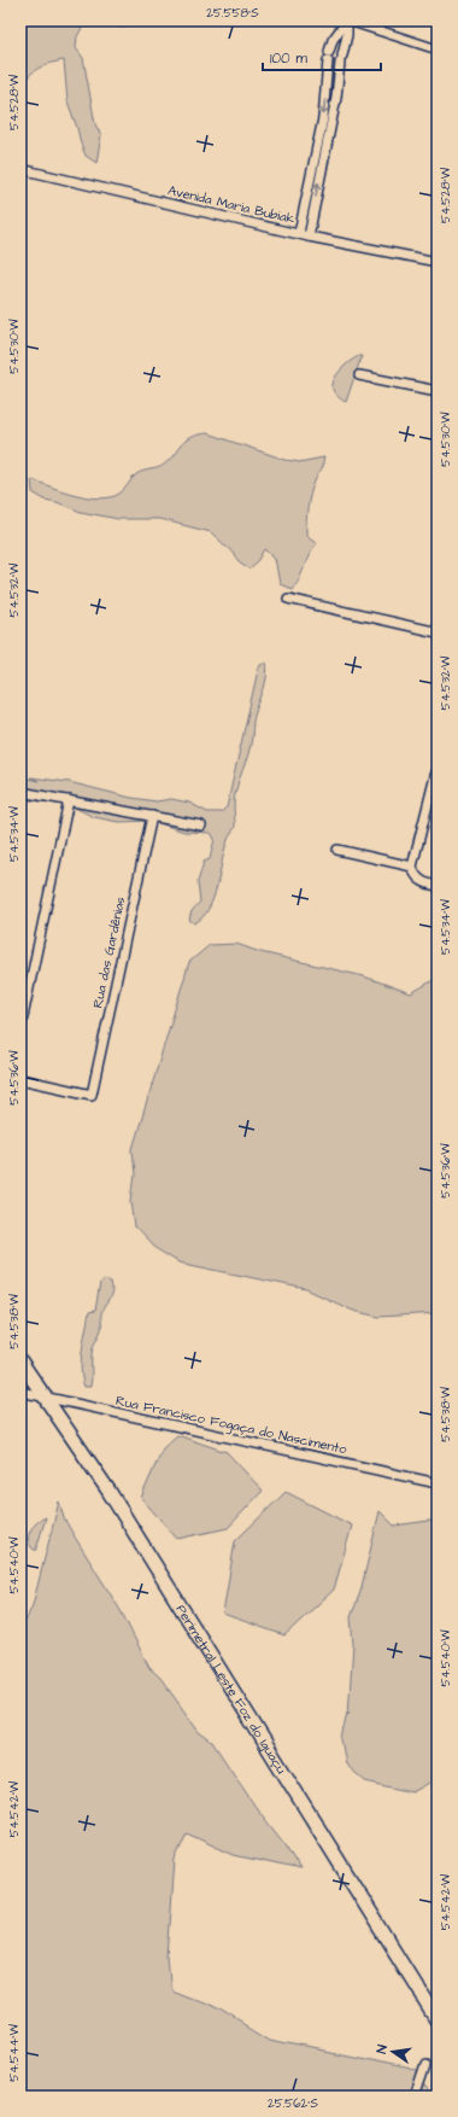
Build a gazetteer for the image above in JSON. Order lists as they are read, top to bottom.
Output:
{
  "streets": {
    "highway": ["Perimetral Leste Foz do Iguaçu"],
    "street": ["Avenida Maria Bubiak", "Rua das Gardênias", "Rua Francisco Fogaça do Nascimento"]
  },
  "crossings": [
    ["Rua Francisco Fogaça do Nascimento", "Perimetral Leste Foz do Iguaçu"]
  ],
  "scale_bar": "100 m",
  "north": "left",
  "coordinates": [
    "25.558°S",
    "54.528°W",
    "54.530°W",
    "54.532°W",
    "54.534°W",
    "54.536°W",
    "54.538°W",
    "54.540°W",
    "54.542°W",
    "54.544°W",
    "25.562°S"
  ]
}
